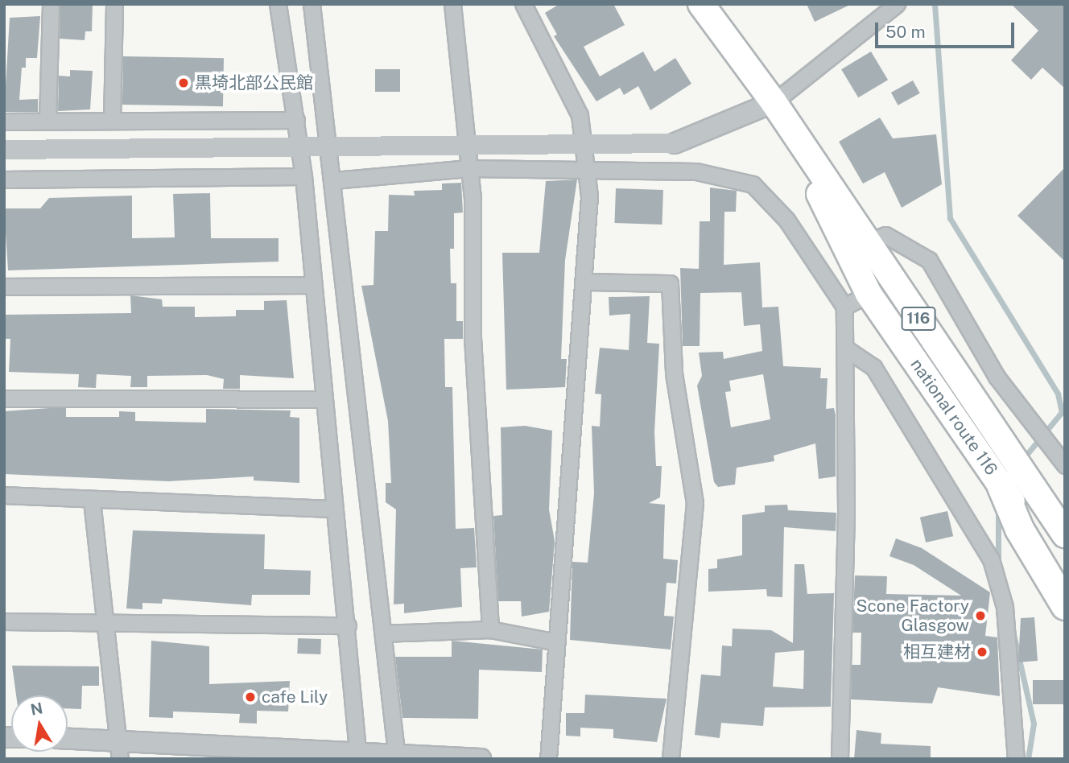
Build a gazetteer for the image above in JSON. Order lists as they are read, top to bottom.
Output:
{
  "streets": {
    "highway": ["116", "national route 116"]
  },
  "crossings": [
    ["116", "national route 116"]
  ],
  "places": [
    "黒埼北部公民館",
    "Scone Factory Glasgow",
    "相互建材",
    "cafe Lily"
  ],
  "scale_bar": "50 m",
  "north": "top"
}
